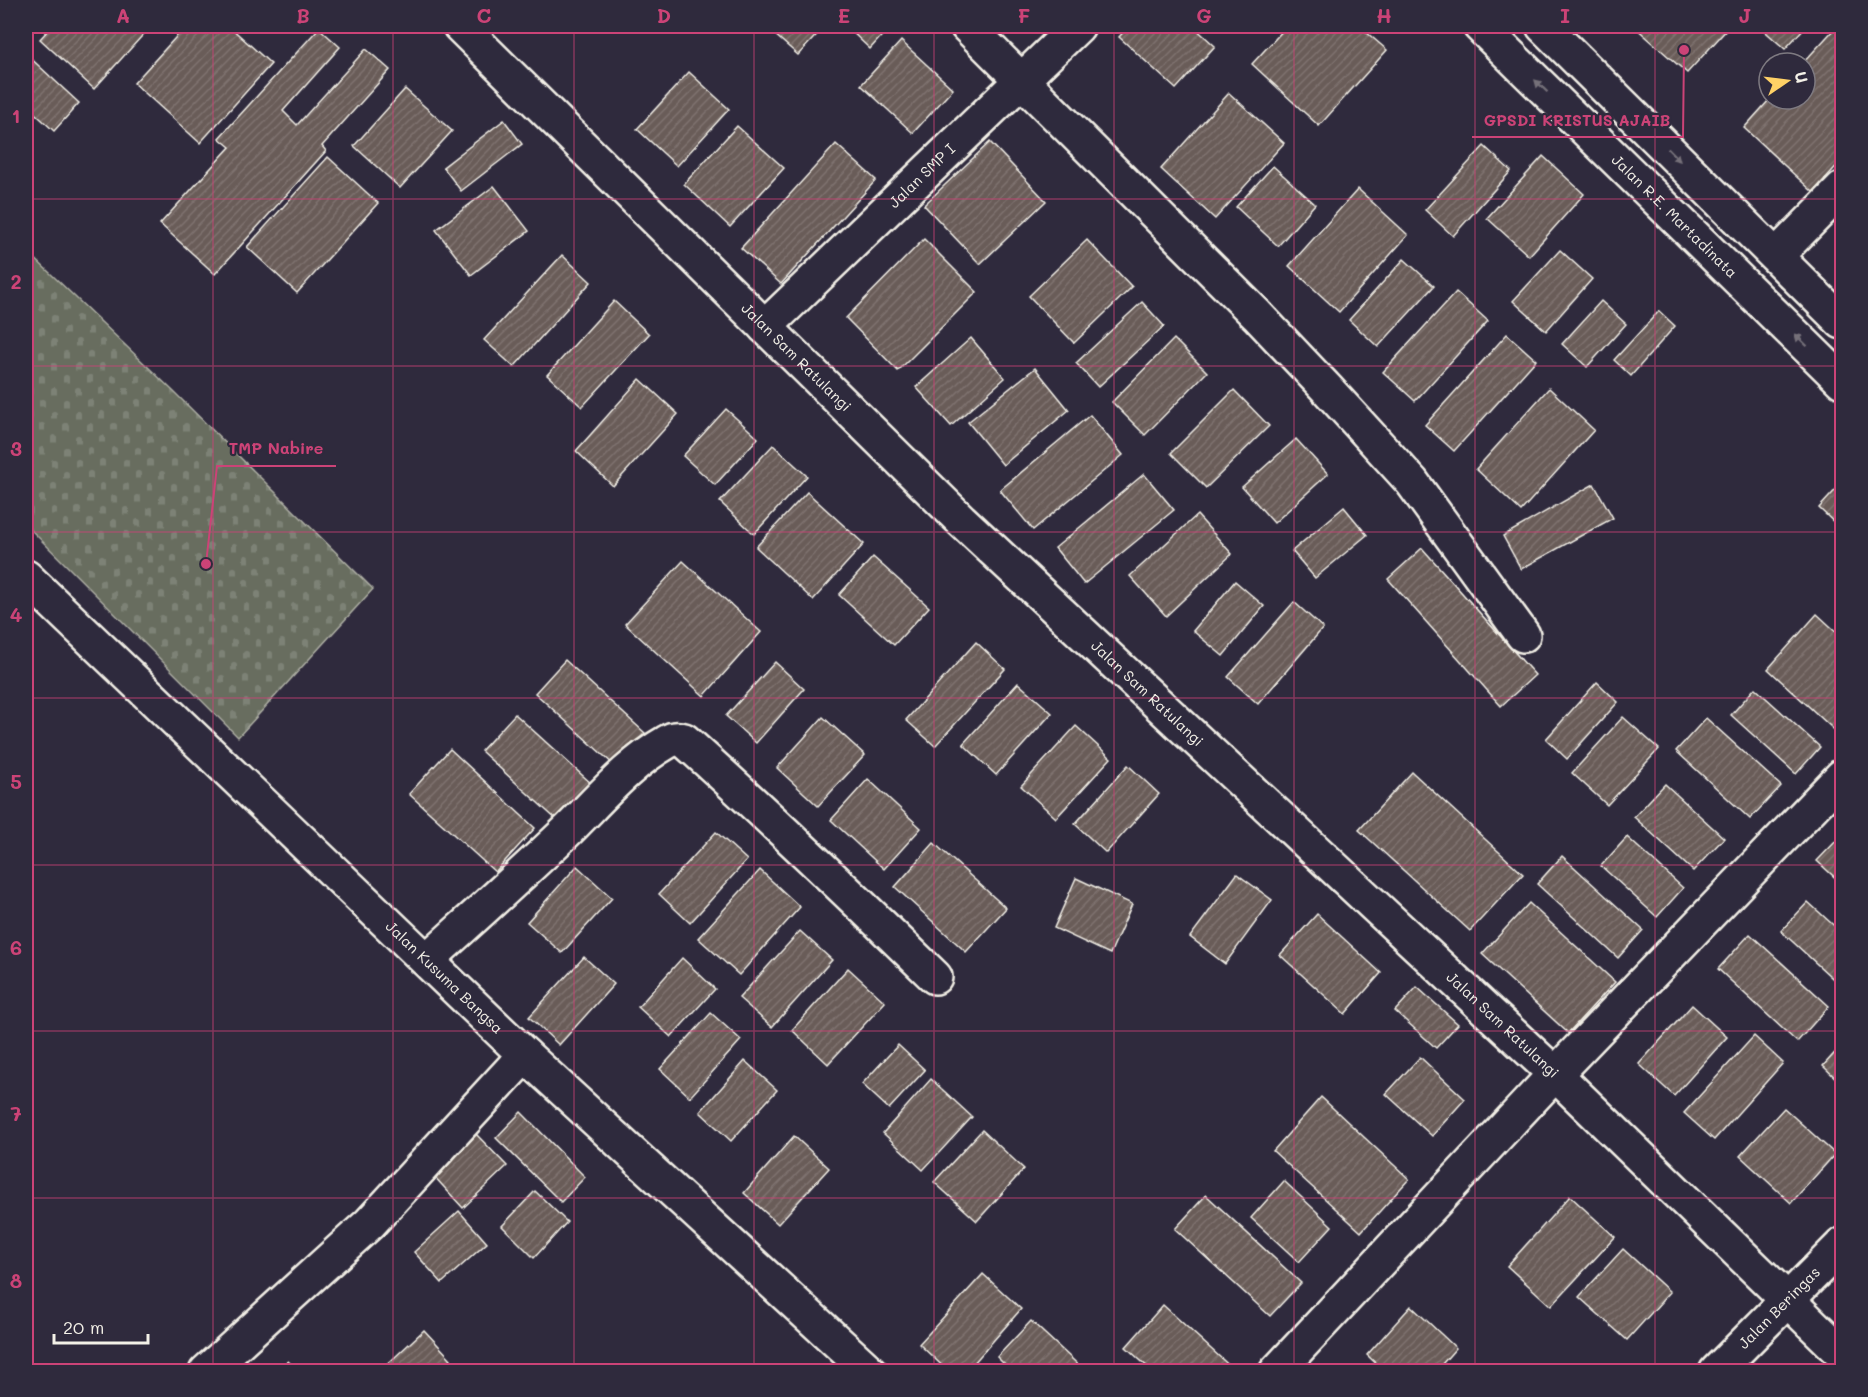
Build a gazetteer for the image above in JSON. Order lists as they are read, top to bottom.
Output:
{
  "streets": {
    "main road": [
      "Jalan SMP I",
      "Jalan R.E. Martadinata",
      "Jalan Sam Ratulangi",
      "Jalan Kusuma Bangsa",
      "Jalan Beringas"
    ]
  },
  "crossings": [
    ["Jalan SMP I", "Jalan Sam Ratulangi"],
    ["Jalan Sam Ratulangi", "Jalan Beringas"]
  ],
  "places": ["GPSDI KRISTUS AJAIB", "TMP Nabire"],
  "scale_bar": "20 m",
  "north": "right",
  "grid": {
    "columns": [
      "A",
      "B",
      "C",
      "D",
      "E",
      "F",
      "G",
      "H",
      "I",
      "J"
    ],
    "rows": [
      "1",
      "2",
      "3",
      "4",
      "5",
      "6",
      "7",
      "8"
    ]
  }
}
